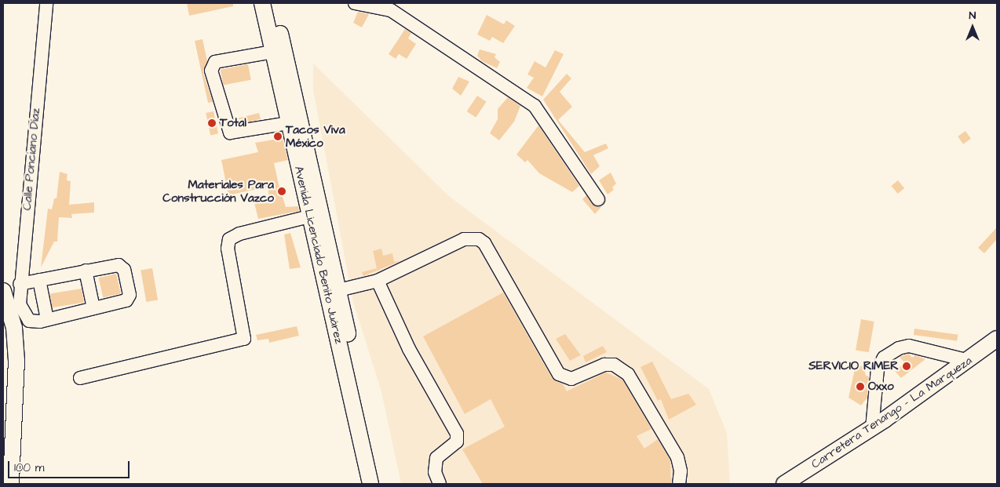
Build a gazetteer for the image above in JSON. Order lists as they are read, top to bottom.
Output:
{
  "streets": {
    "main road": ["Avenida Licenciado Benito Juárez", "Carretera Tenango - La Marqueza"],
    "street": ["Calle Ponciano Díaz"]
  },
  "places": [
    "Total",
    "Tacos Viva México",
    "Materiales Para Construcción Vazco",
    "SERVICIO RIMER",
    "Oxxo"
  ],
  "scale_bar": "100 m",
  "north": "top"
}
